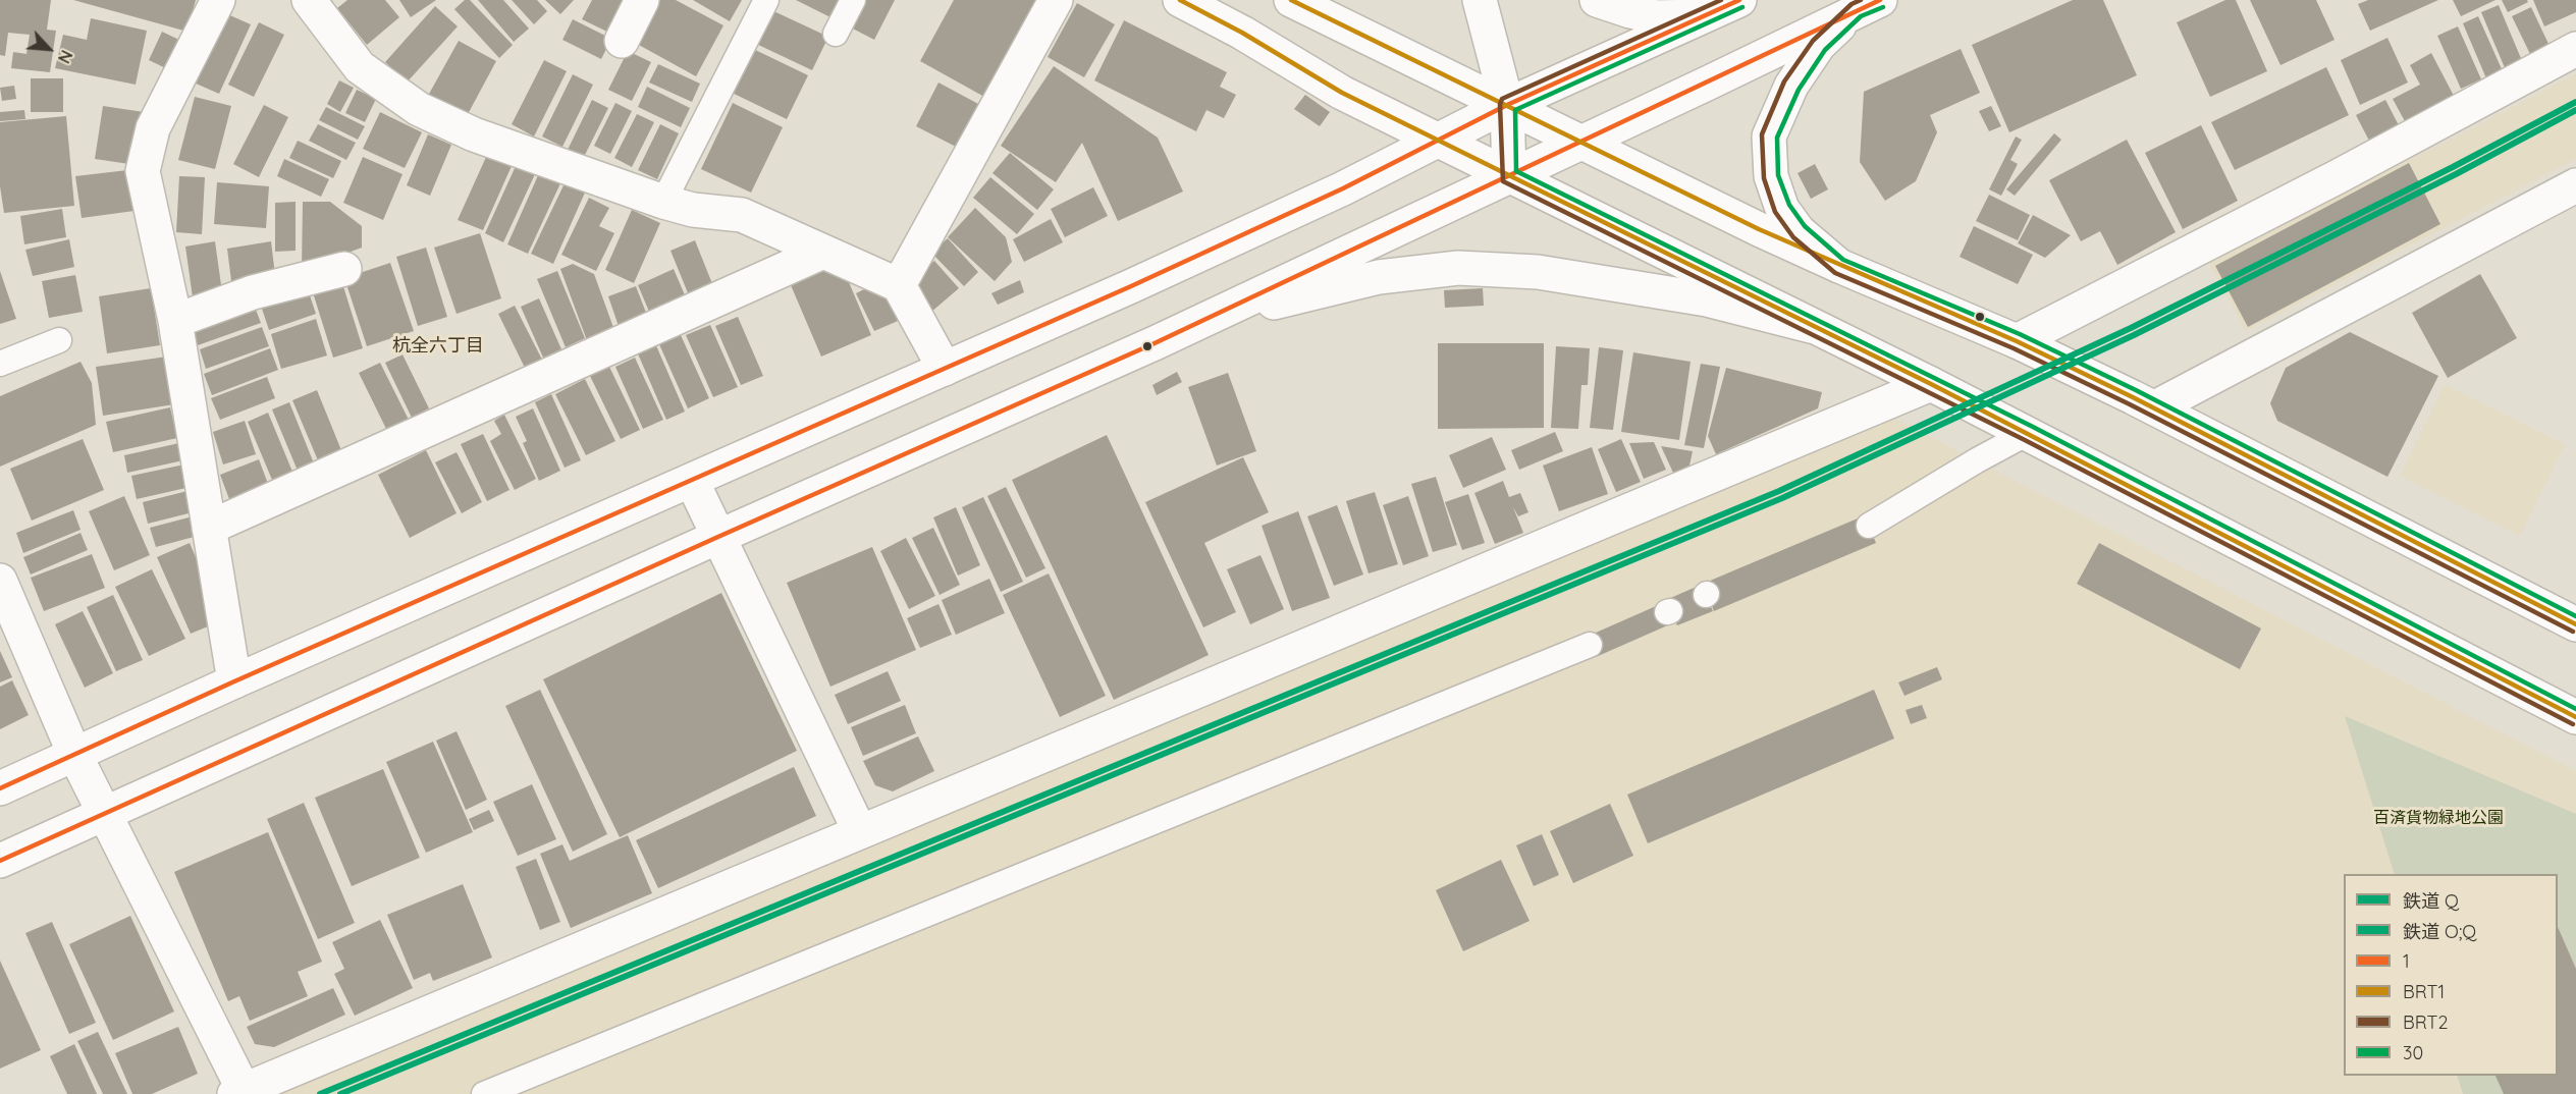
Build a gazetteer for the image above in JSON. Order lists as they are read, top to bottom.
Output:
{
  "districts": ["杭全六丁目"],
  "parks": ["百済貨物緑地公園"],
  "lines": [
    "transit line 1",
    "transit line BRT1",
    "transit line BRT2",
    "transit line 30",
    "rail line Q",
    "rail line O;Q"
  ],
  "legend": [
    "鉄道 Q",
    "鉄道 O;Q",
    "1",
    "BRT1",
    "BRT2",
    "30"
  ],
  "north": "bottom right"
}
